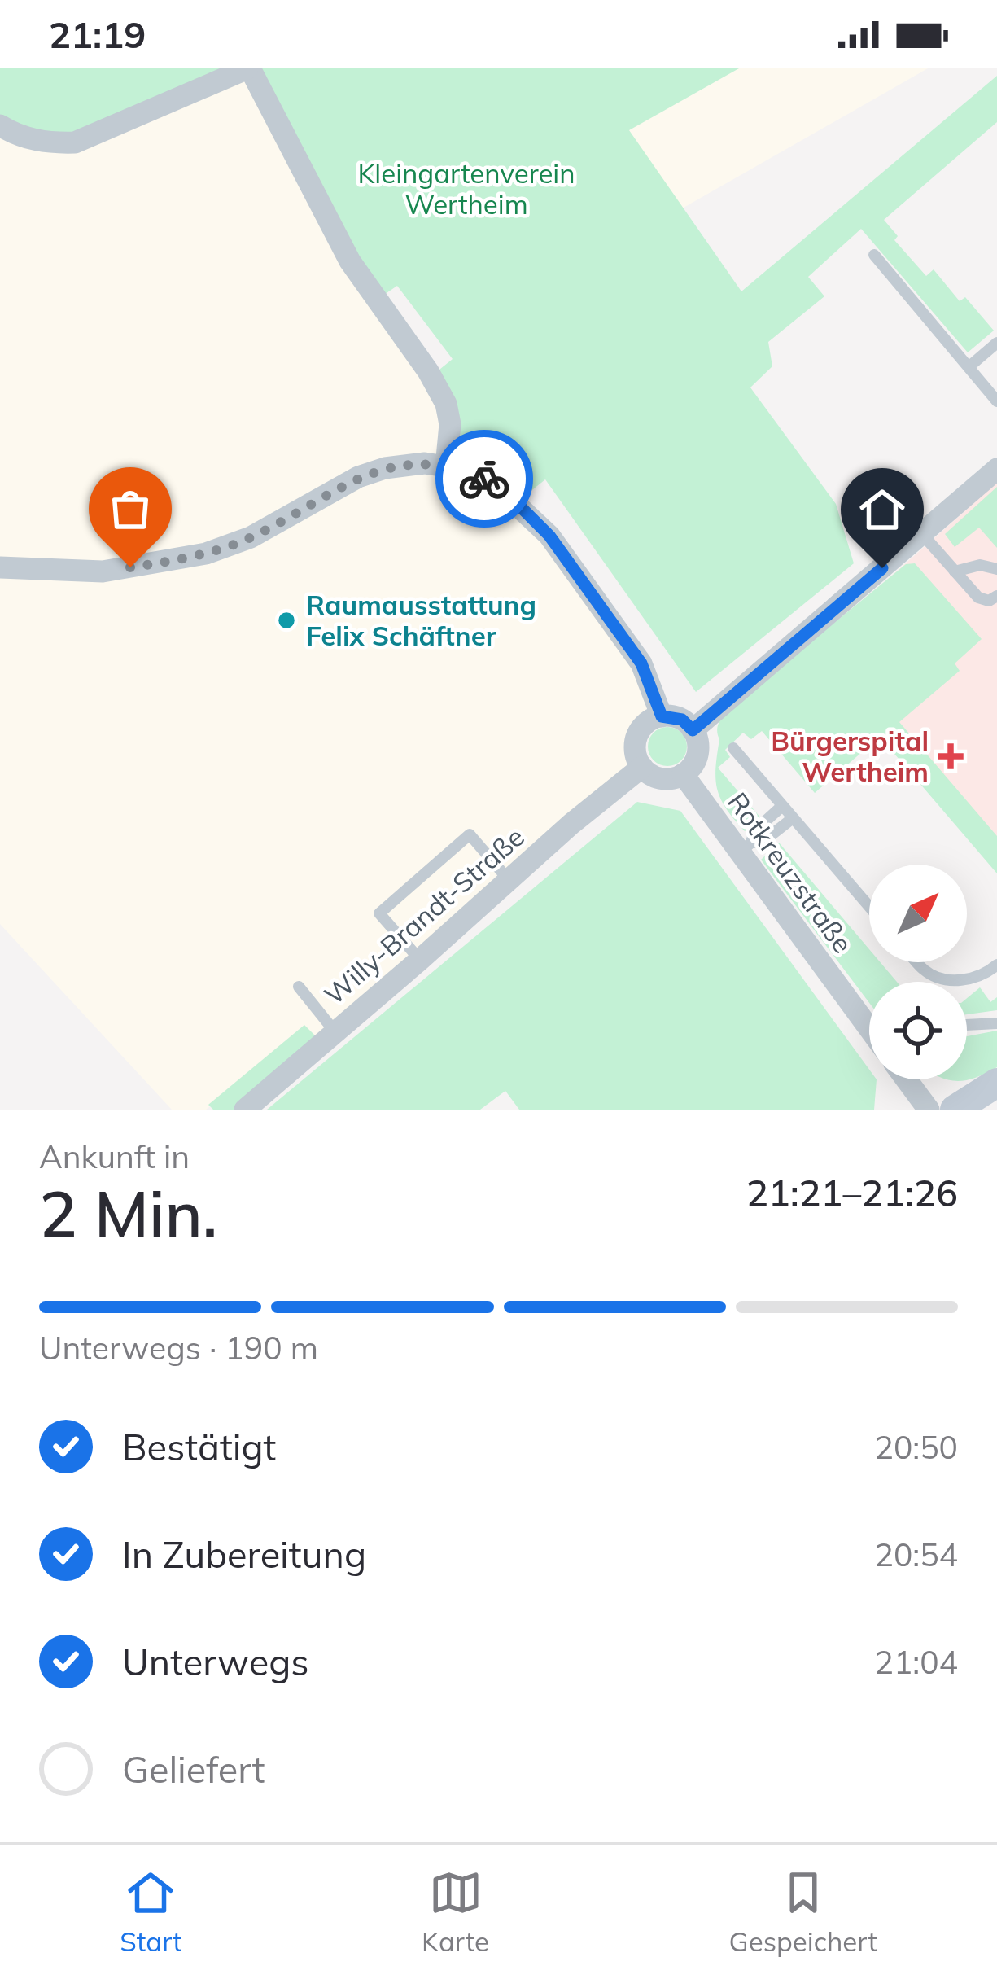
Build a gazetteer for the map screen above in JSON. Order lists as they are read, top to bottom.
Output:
{
  "streets": {
    "street": ["Rotkreuzstraße", "Willy-Brandt-Straße"]
  },
  "crossings": [
    ["Rotkreuzstraße", "Willy-Brandt-Straße"]
  ],
  "parks": ["Kleingartenverein Wertheim"],
  "places": {
    "other": ["Raumausstattung Felix Schäftner"],
    "health": ["Bürgerspital Wertheim"]
  },
  "north": "top right",
  "page": {
    "status": "21:19",
    "heading": ["2 Min.", "Ankunft in", "21:21–21:26"],
    "bar": "Unterwegs · 190 m",
    "list": [
      ["Bestätigt", "20:50"],
      ["In Zubereitung", "20:54"],
      ["Unterwegs", "21:04"],
      "Geliefert"
    ],
    "tabs": ["Start", "Karte", "Gespeichert"]
  }
}
